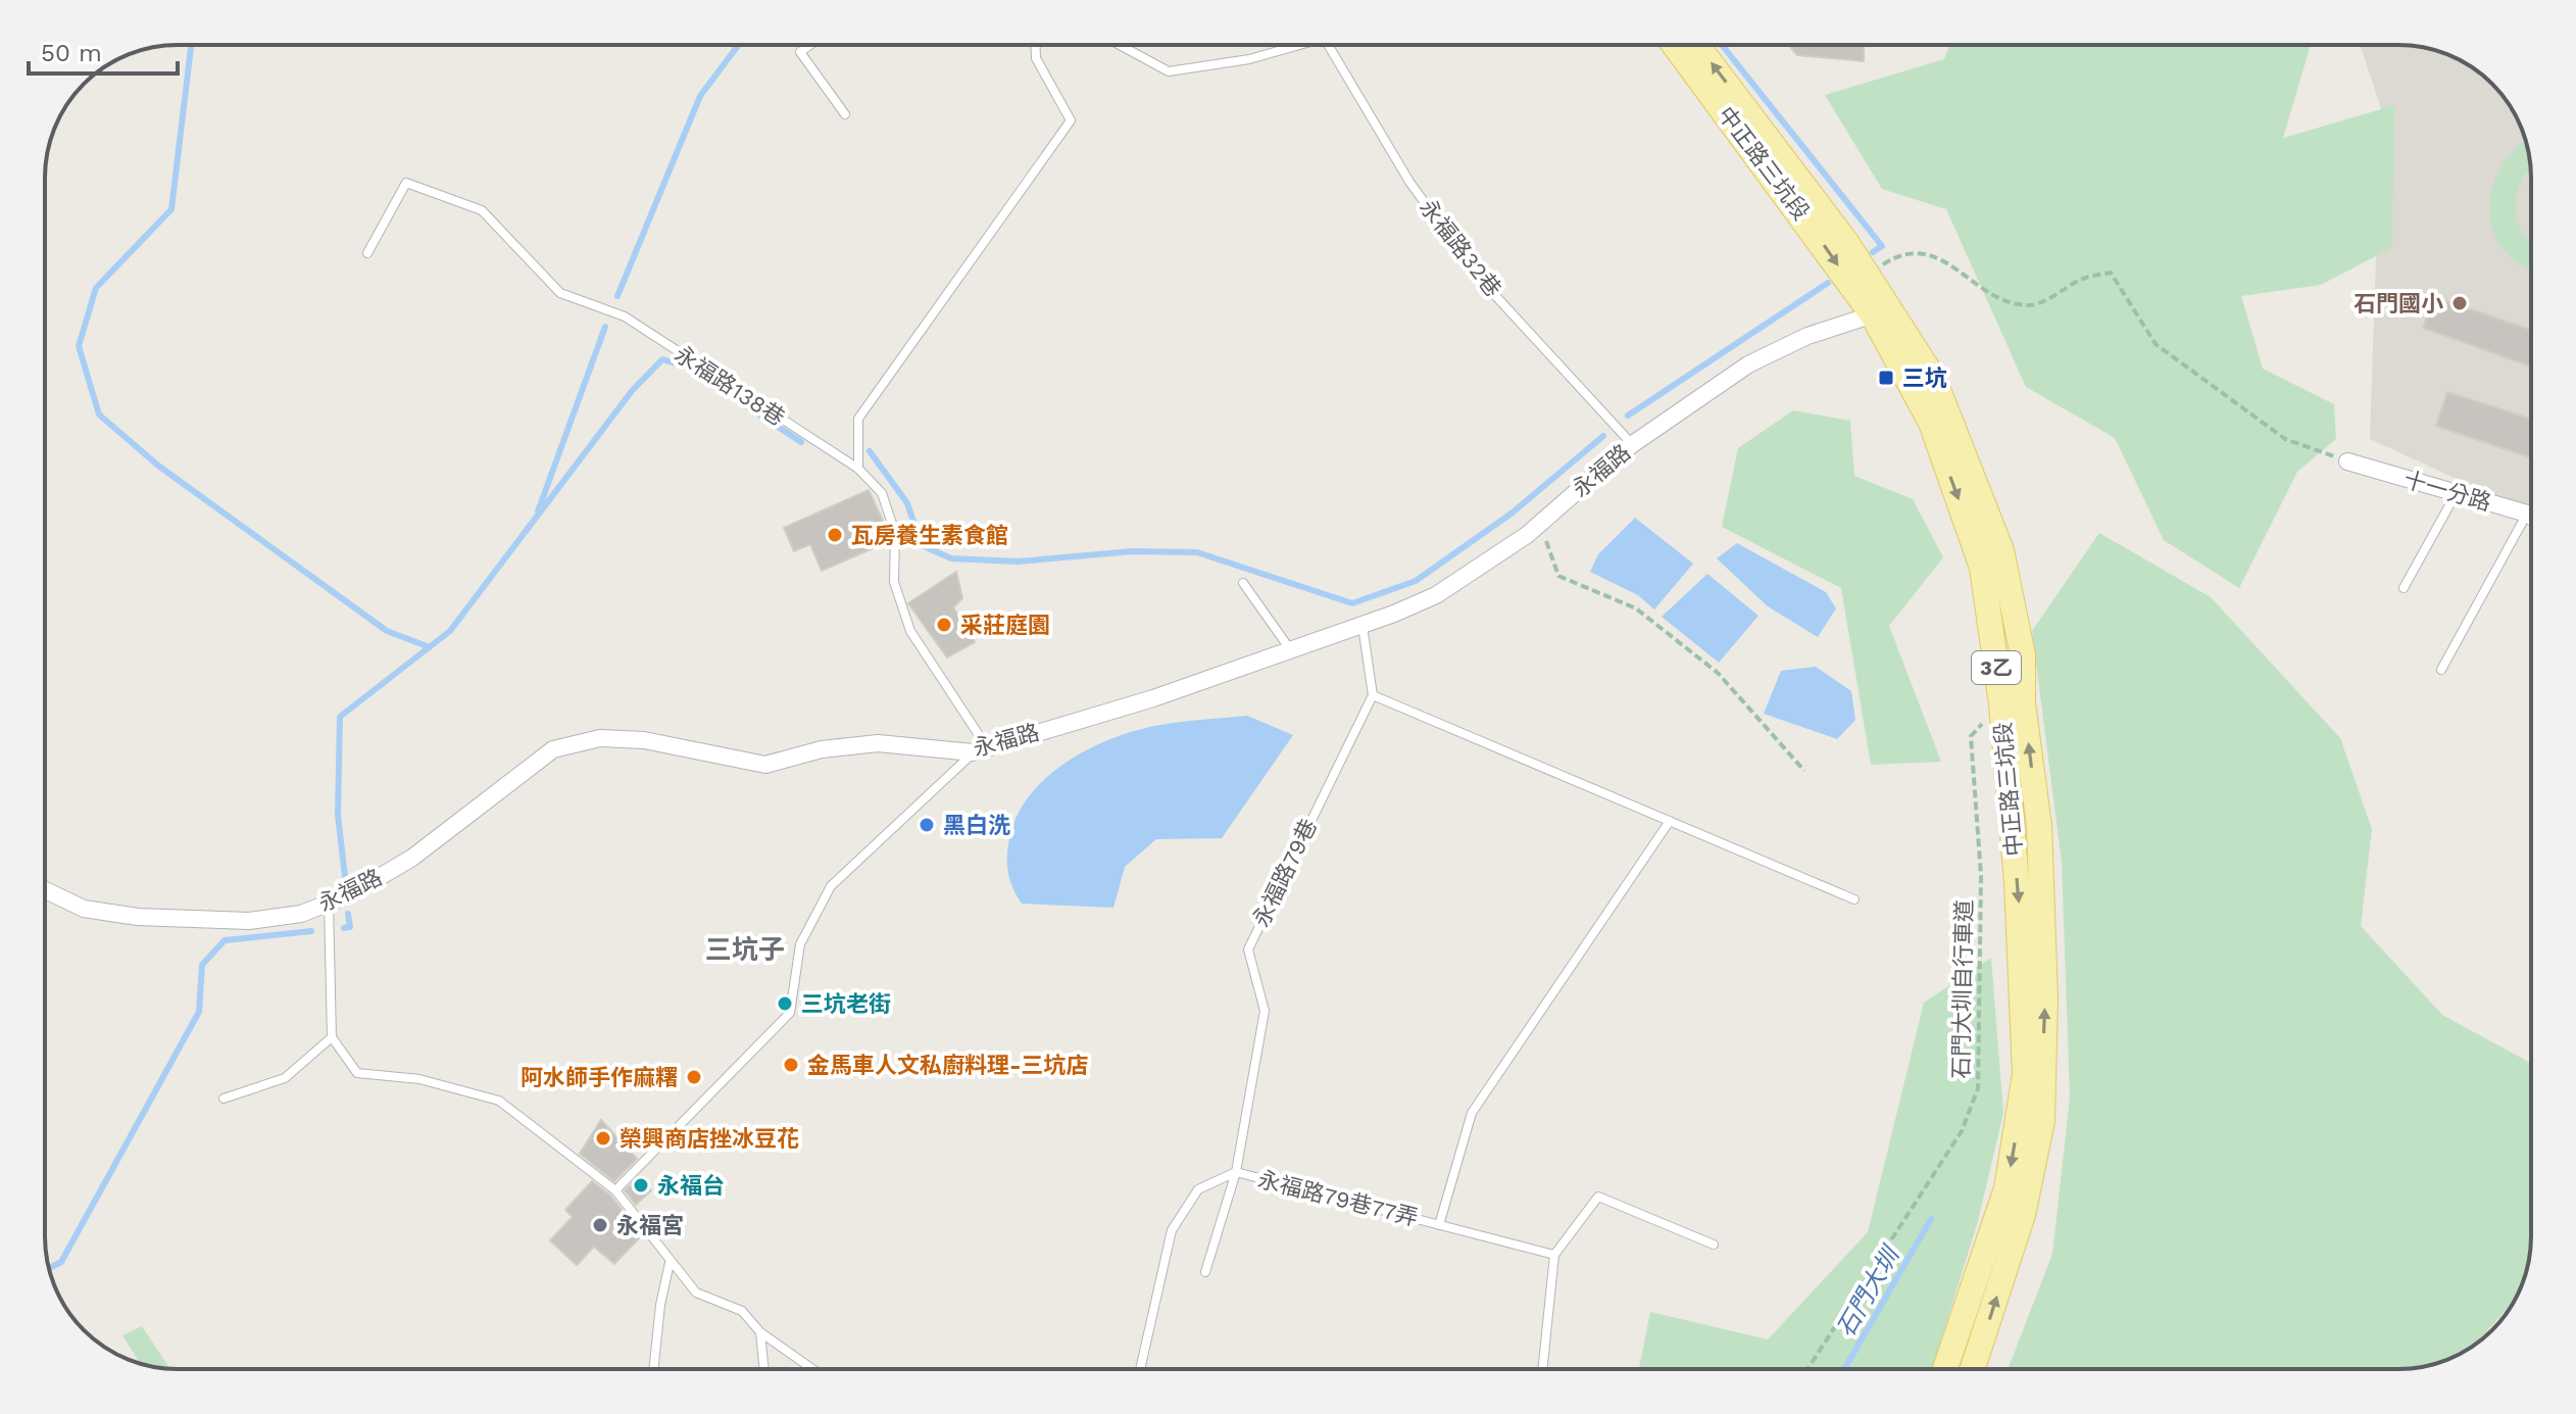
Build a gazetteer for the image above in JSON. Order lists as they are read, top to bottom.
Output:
{
  "streets": {
    "main road": ["中正路三坑段", "3乙"],
    "street": ["永福路", "十一分路"],
    "lane": [
      "永福路32巷",
      "永福路138巷",
      "永福路79巷",
      "永福路79巷77弄"
    ],
    "path": ["石門大圳自行車道"]
  },
  "crossings": [
    ["中正路三坑段", "永福路"],
    ["中正路三坑段", "石門大圳自行車道"],
    ["永福路32巷", "永福路"],
    ["永福路138巷", "永福路"],
    ["永福路79巷", "永福路79巷77弄"]
  ],
  "districts": ["三坑子"],
  "water": ["石門大圳"],
  "places": {
    "other": [
      "石門國小",
      "瓦房養生素食館",
      "采莊庭園",
      "黑白洗",
      "三坑老街",
      "金馬車人文私廚料理-三坑店",
      "阿水師手作麻糬",
      "榮興商店挫冰豆花",
      "永福台",
      "永福宮"
    ],
    "transit": ["三坑"]
  },
  "scale_bar": "50 m"
}
